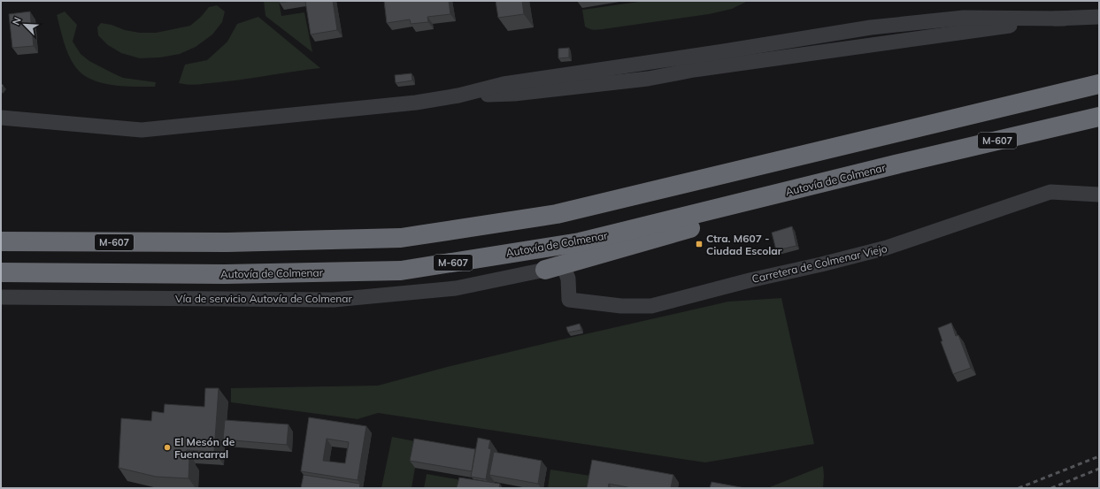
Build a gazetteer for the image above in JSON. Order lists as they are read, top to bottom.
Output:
{
  "streets": {
    "highway": ["M-607", "Autovía de Colmenar"],
    "street": ["Carretera de Colmenar Viejo", "Vía de servicio Autovía de Colmenar"]
  },
  "crossings": [
    ["Carretera de Colmenar Viejo", "Vía de servicio Autovía de Colmenar"]
  ],
  "places": {
    "transit": ["Ctra. M607 - Ciudad Escolar"],
    "other": ["El Mesón de Fuencarral"]
  },
  "north": "top left"
}
